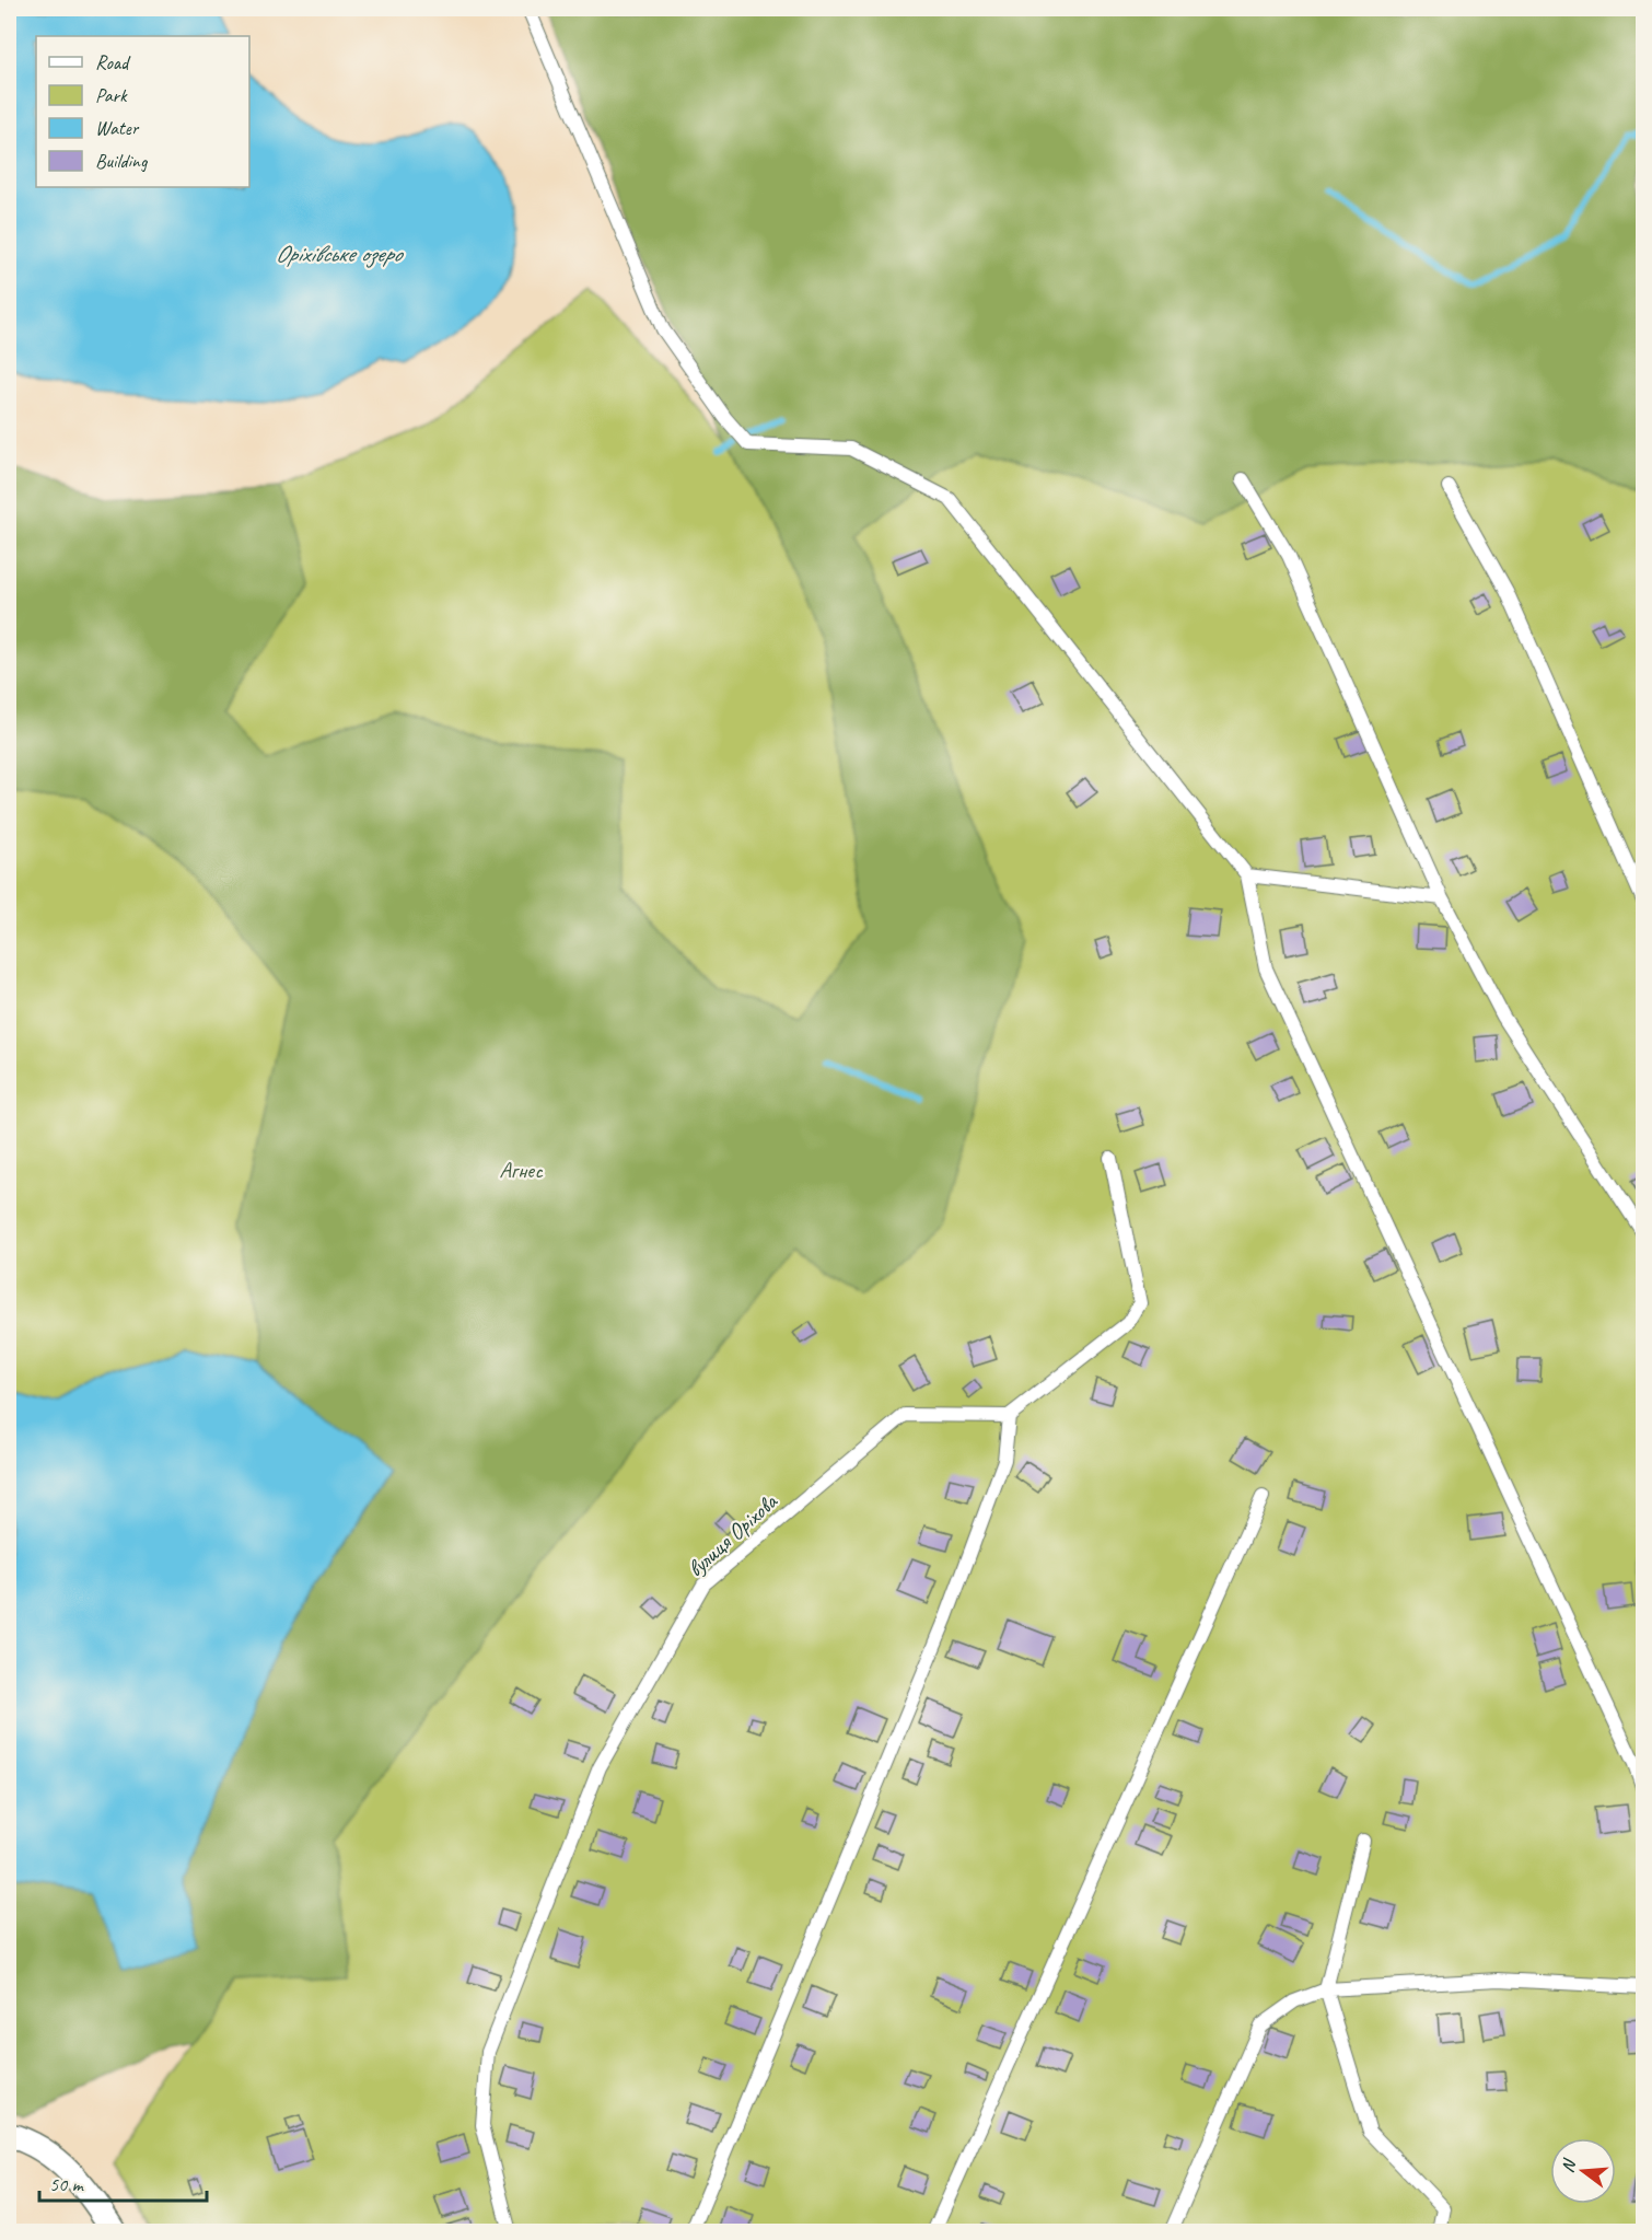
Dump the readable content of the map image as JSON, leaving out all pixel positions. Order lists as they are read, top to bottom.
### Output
{
  "streets": {
    "lane": ["вулиця Оріхова"]
  },
  "water": ["Оріхівське озеро"],
  "parks": ["Агнес"],
  "legend": [
    "Road",
    "Park",
    "Water",
    "Building"
  ],
  "scale_bar": "50 m",
  "north": "left"
}
